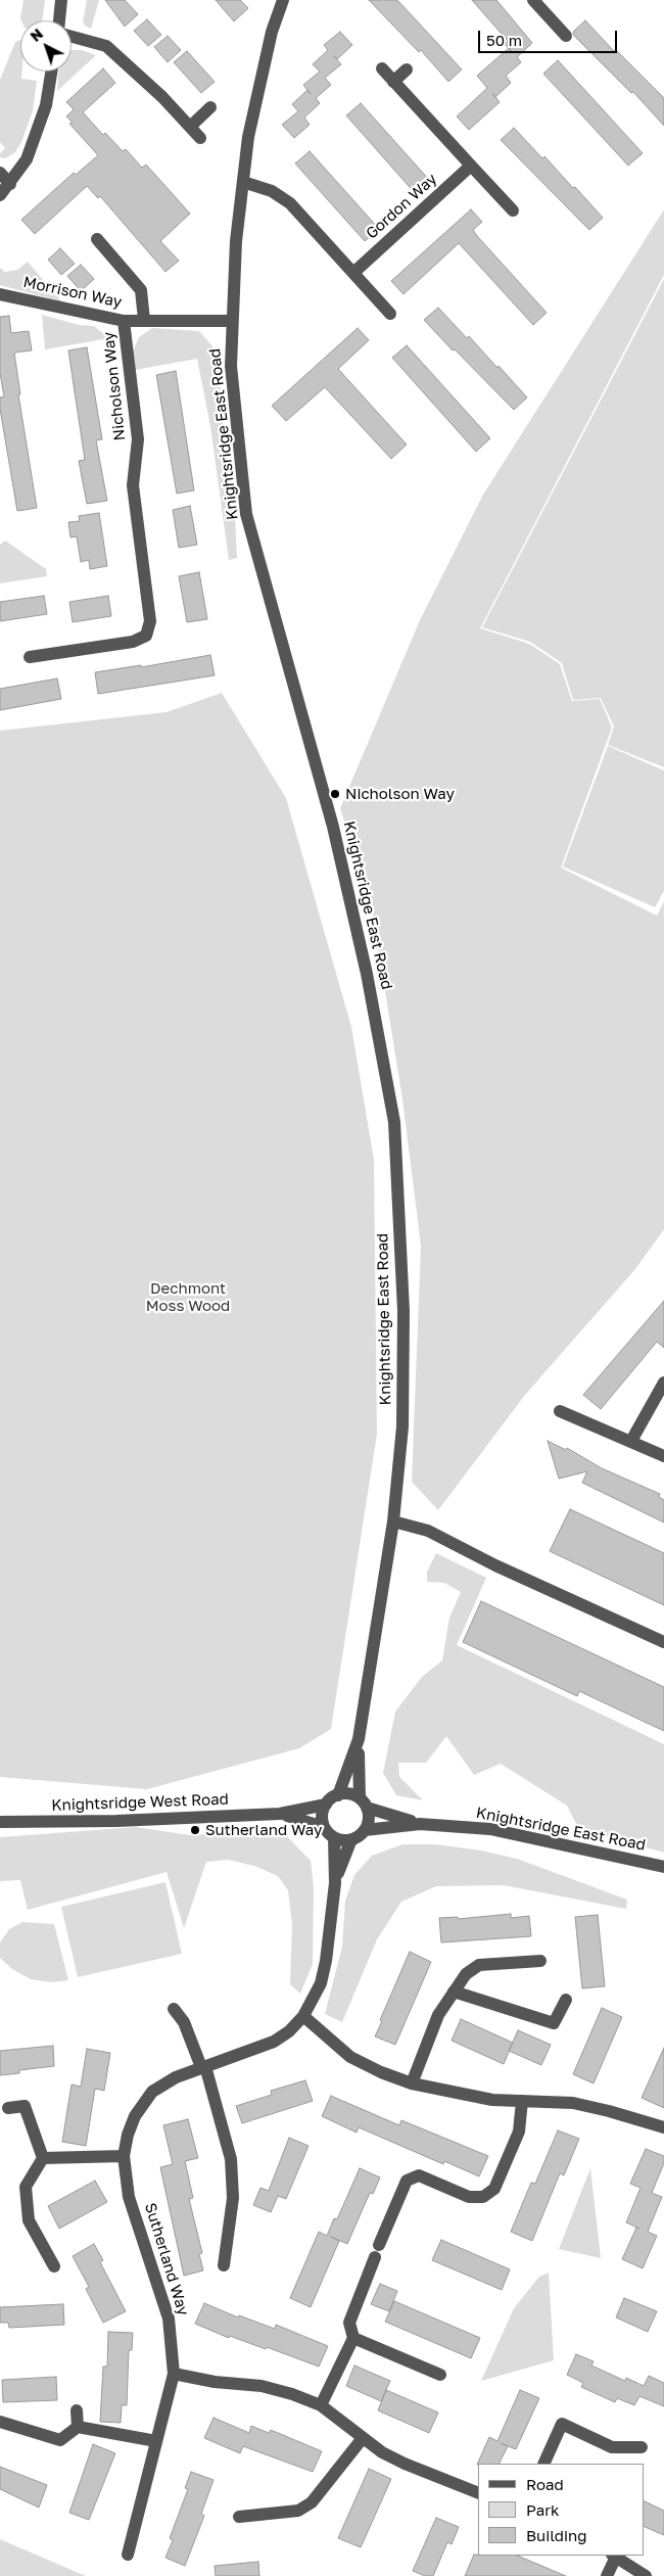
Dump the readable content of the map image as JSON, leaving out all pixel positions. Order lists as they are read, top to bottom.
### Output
{
  "streets": {
    "street": [
      "Gordon Way",
      "Morrison Way",
      "Nicholson Way",
      "Knightsridge East Road",
      "Knightsridge West Road",
      "Sutherland Way"
    ]
  },
  "crossings": [
    ["Morrison Way", "Nicholson Way"],
    ["Morrison Way", "Knightsridge East Road"],
    ["Knightsridge East Road", "Knightsridge West Road"],
    ["Knightsridge East Road", "Sutherland Way"],
    ["Knightsridge West Road", "Sutherland Way"]
  ],
  "parks": ["Dechmont Moss Wood"],
  "places": ["Nicholson Way", "Sutherland Way"],
  "legend": ["Road", "Park", "Building"],
  "scale_bar": "50 m",
  "north": "top left"
}
